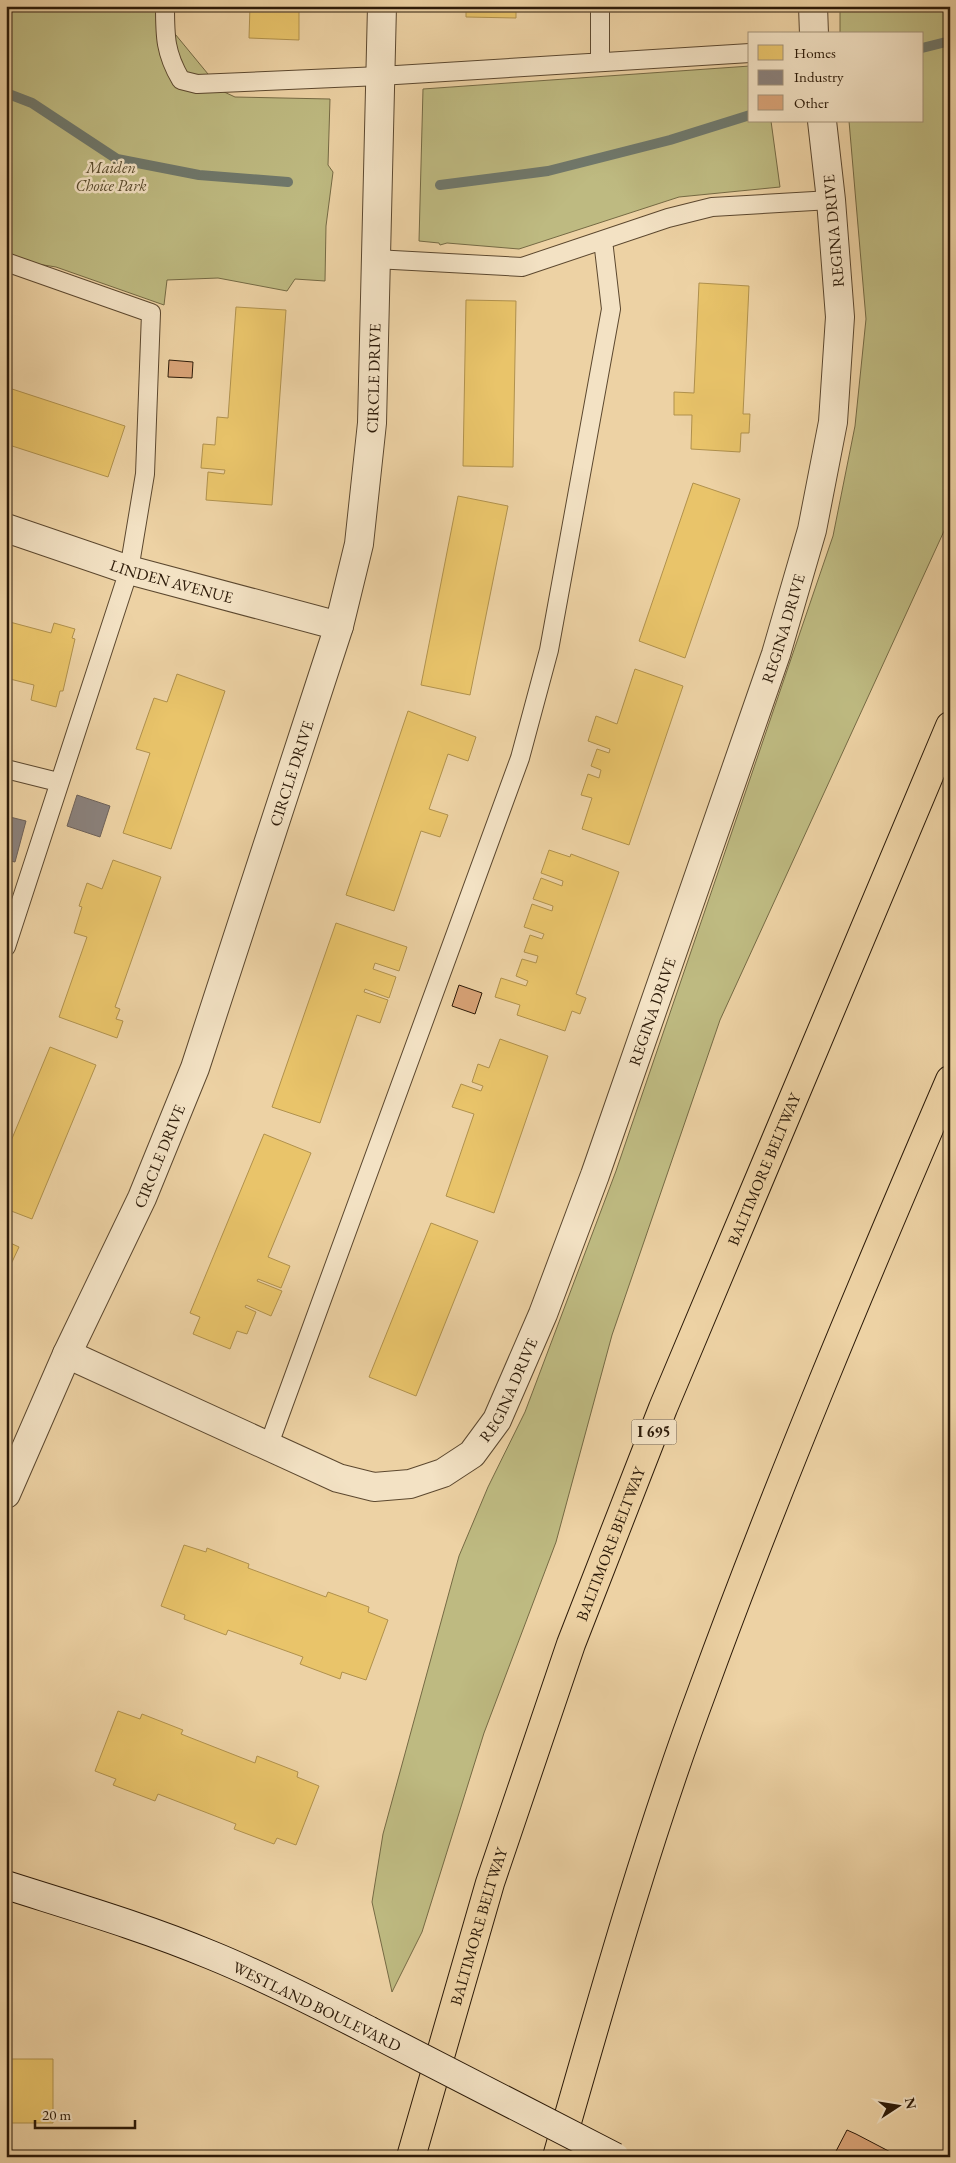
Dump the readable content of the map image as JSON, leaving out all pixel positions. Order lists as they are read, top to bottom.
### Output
{
  "streets": {
    "highway": ["BALTIMORE BELTWAY", "I 695"],
    "street": [
      "REGINA DRIVE",
      "CIRCLE DRIVE",
      "LINDEN AVENUE",
      "WESTLAND BOULEVARD"
    ]
  },
  "crossings": [
    ["REGINA DRIVE", "CIRCLE DRIVE"],
    ["CIRCLE DRIVE", "LINDEN AVENUE"]
  ],
  "parks": ["Maiden Choice Park"],
  "legend": ["Homes", "Industry", "Other"],
  "scale_bar": "20 m",
  "north": "right"
}
